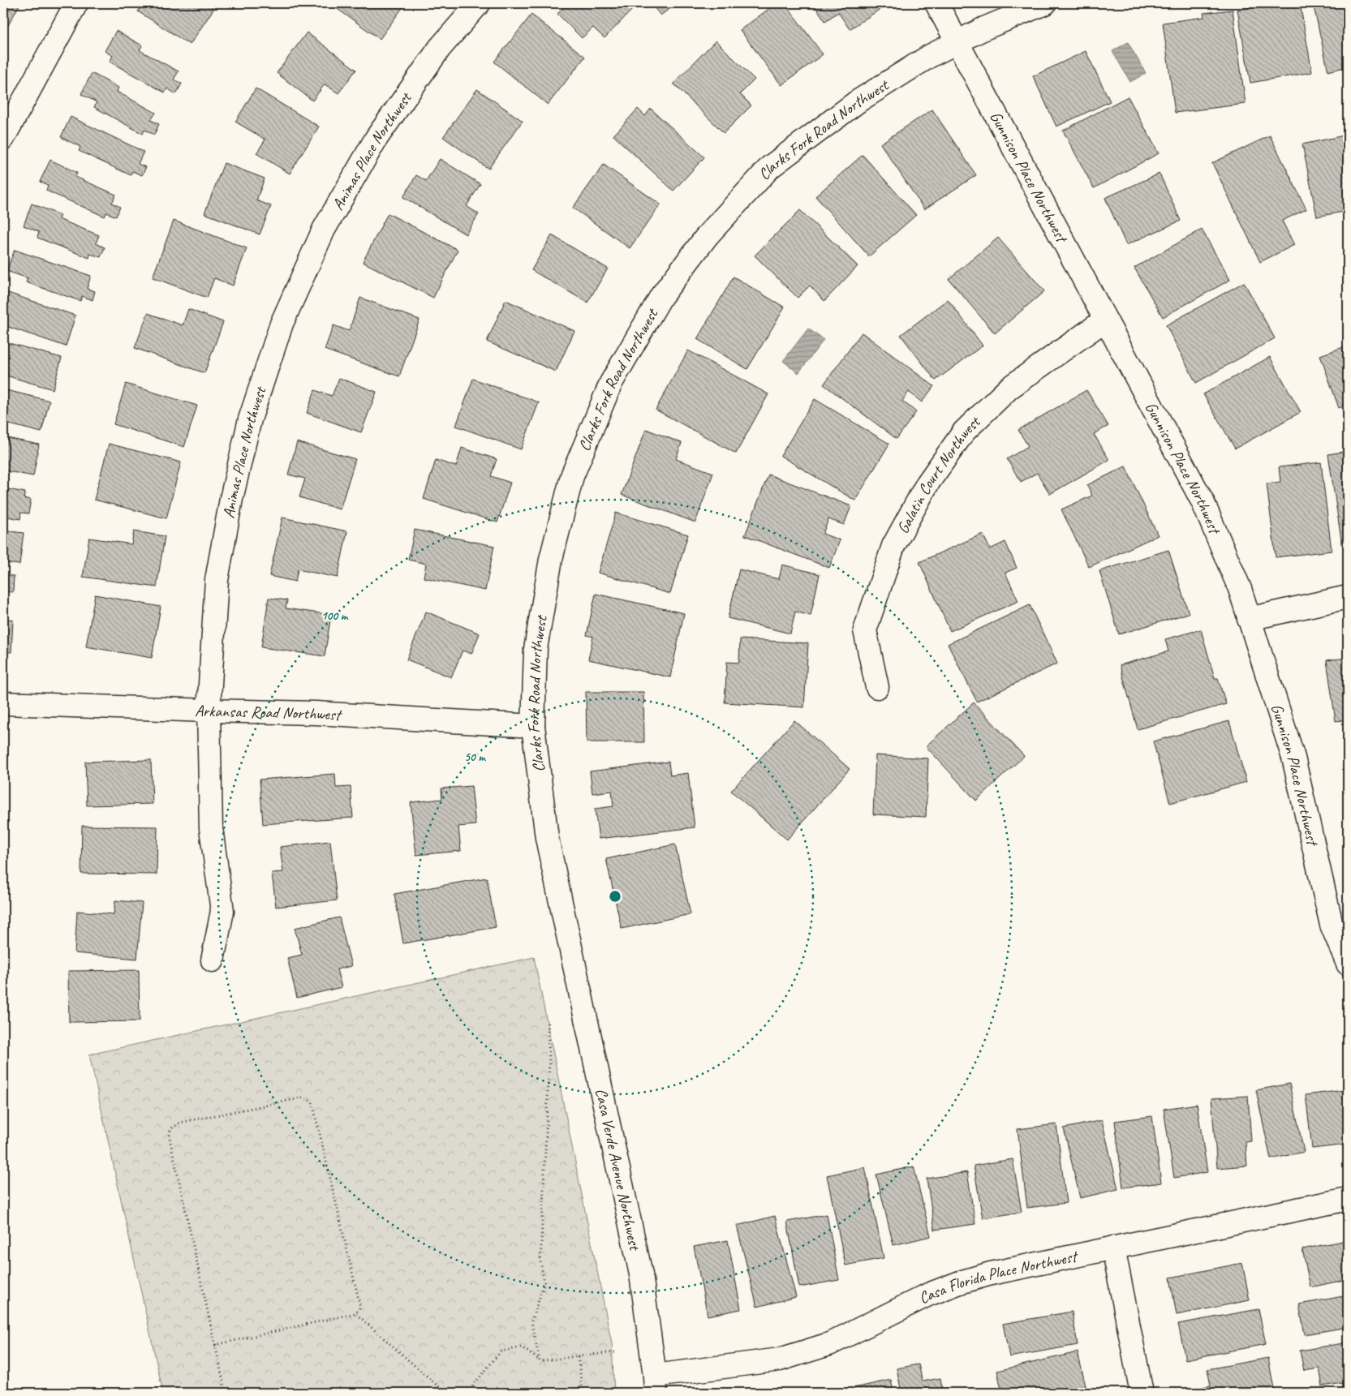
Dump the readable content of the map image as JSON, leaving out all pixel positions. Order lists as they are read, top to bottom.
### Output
{
  "streets": {
    "street": [
      "Clarks Fork Road Northwest",
      "Animas Place Northwest",
      "Gunnison Place Northwest",
      "Galatin Court Northwest",
      "Arkansas Road Northwest",
      "Casa Verde Avenue Northwest",
      "Casa Florida Place Northwest"
    ]
  },
  "crossings": [
    ["Clarks Fork Road Northwest", "Gunnison Place Northwest"],
    ["Clarks Fork Road Northwest", "Arkansas Road Northwest"],
    ["Clarks Fork Road Northwest", "Casa Verde Avenue Northwest"],
    ["Animas Place Northwest", "Arkansas Road Northwest"],
    ["Gunnison Place Northwest", "Galatin Court Northwest"],
    ["Casa Verde Avenue Northwest", "Casa Florida Place Northwest"]
  ],
  "rings": ["100 m", "50 m"]
}
